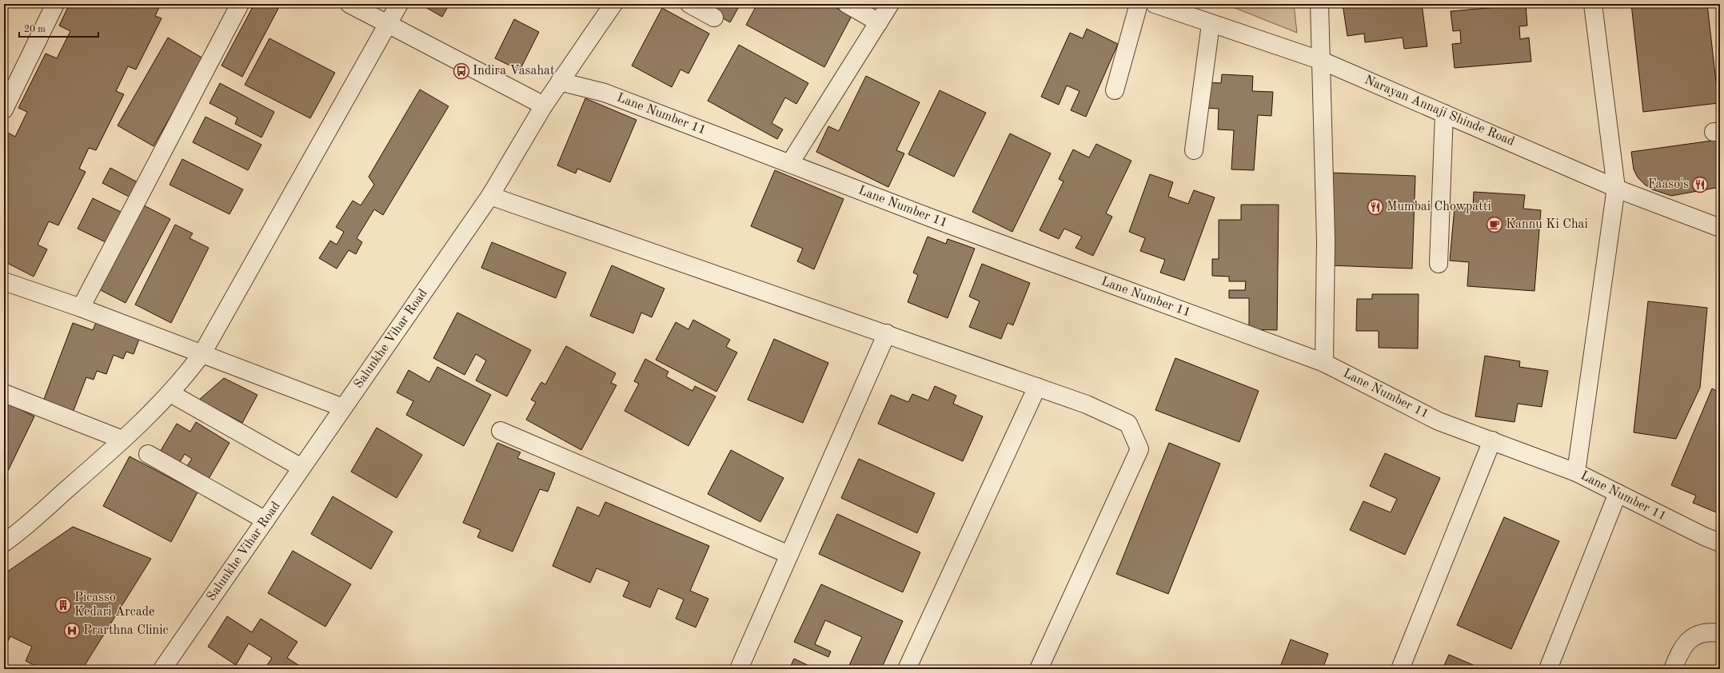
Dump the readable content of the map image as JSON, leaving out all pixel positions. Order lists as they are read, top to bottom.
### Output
{
  "streets": {
    "street": ["Narayan Annaji Shinde Road", "Lane Number 11", "Salunkhe Vihar Road"]
  },
  "crossings": [
    ["Lane Number 11", "Salunkhe Vihar Road"]
  ],
  "places": {
    "bus stop": ["Indira Vasahat"],
    "restaurant": ["Faaso's", "Mumbai Chowpatti"],
    "cafe": ["Kannu Ki Chai"],
    "building": ["Picasso Kedari Arcade"],
    "hospital": ["Prarthna Clinic"]
  },
  "scale_bar": "20 m"
}
